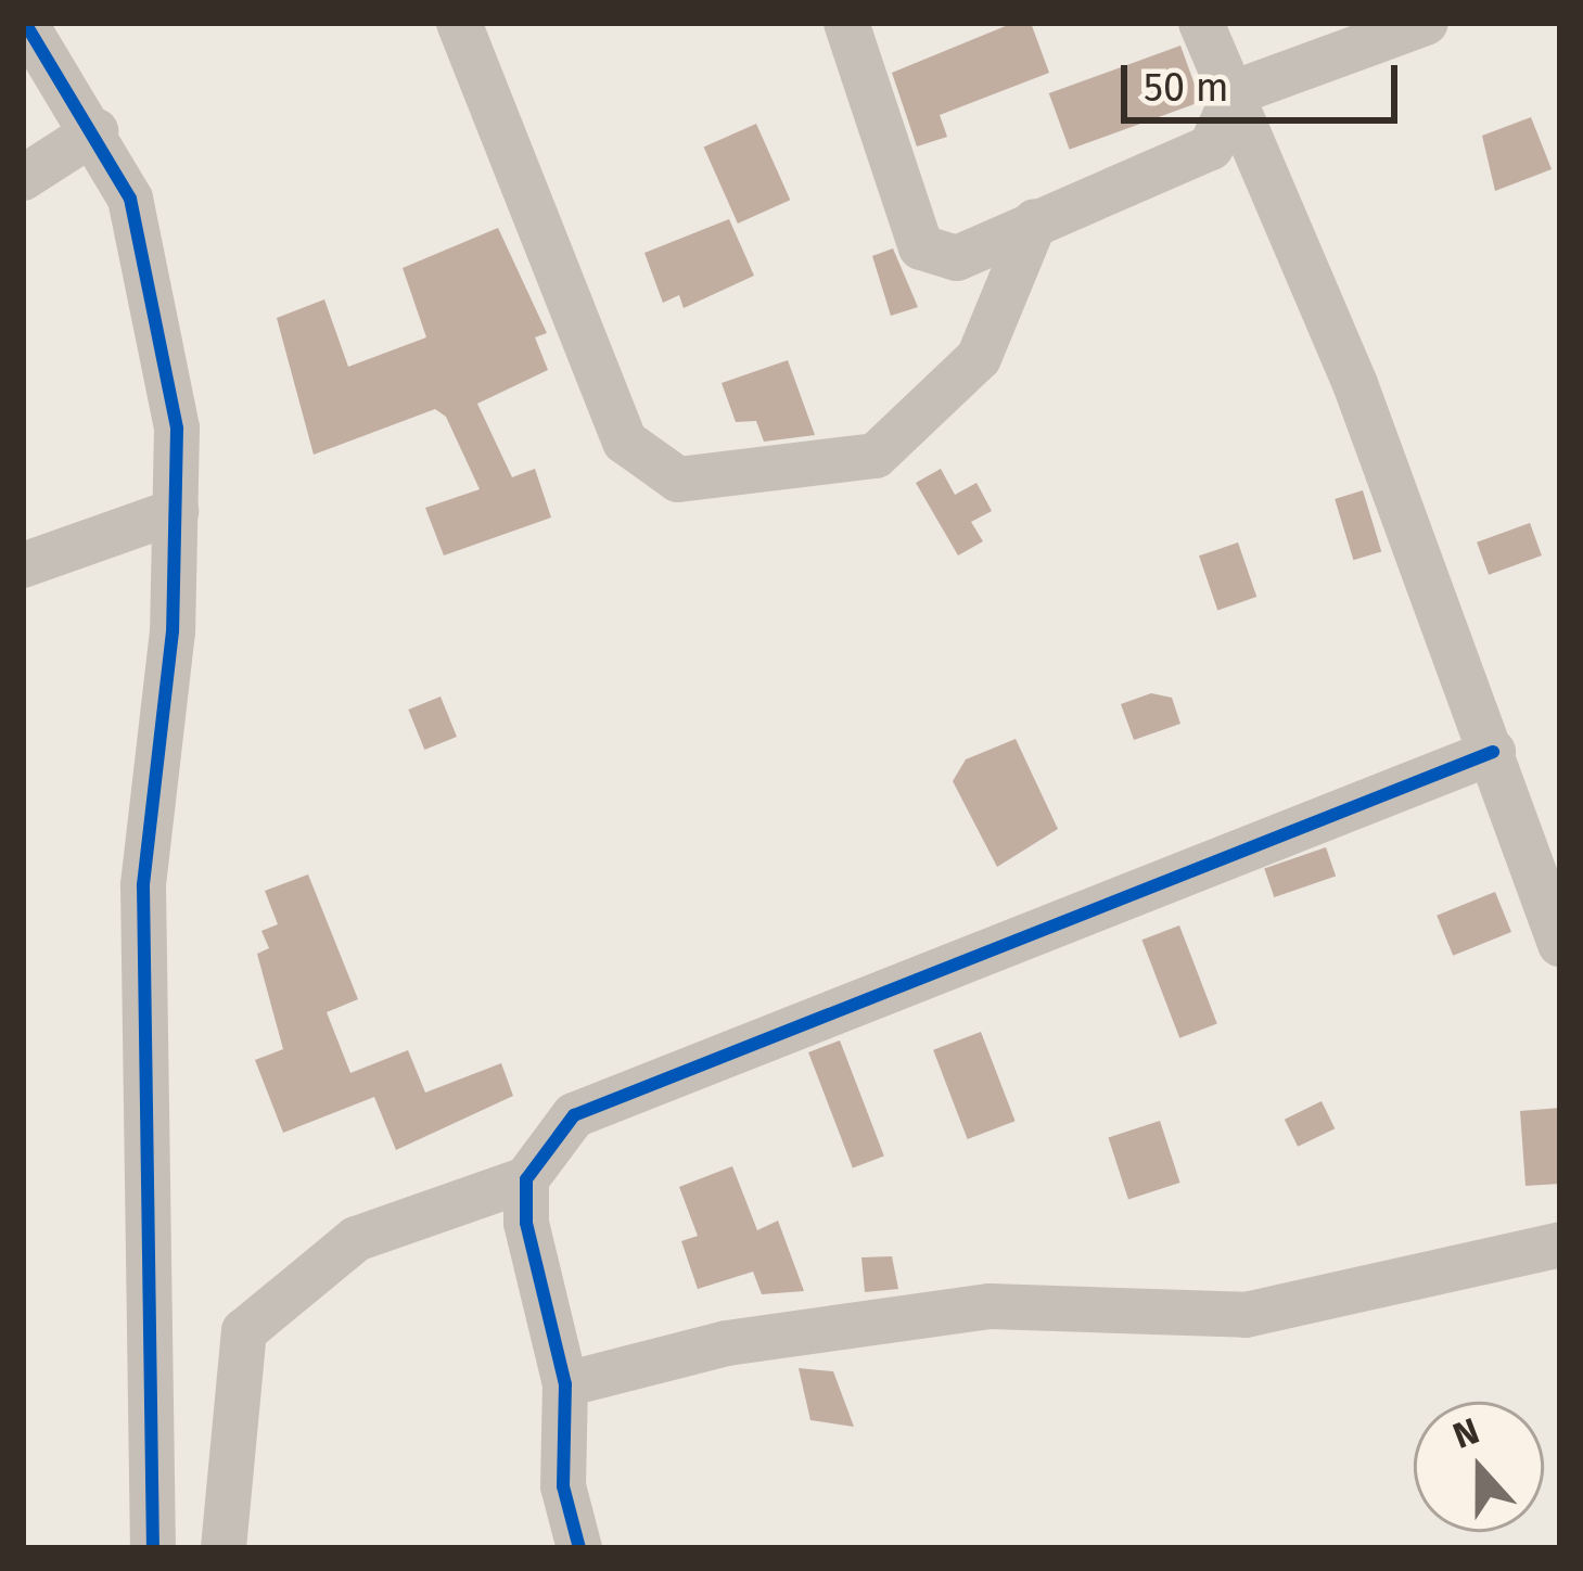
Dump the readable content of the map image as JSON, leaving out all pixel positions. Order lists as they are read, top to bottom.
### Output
{
  "scale_bar": "50 m",
  "north": "top"
}
